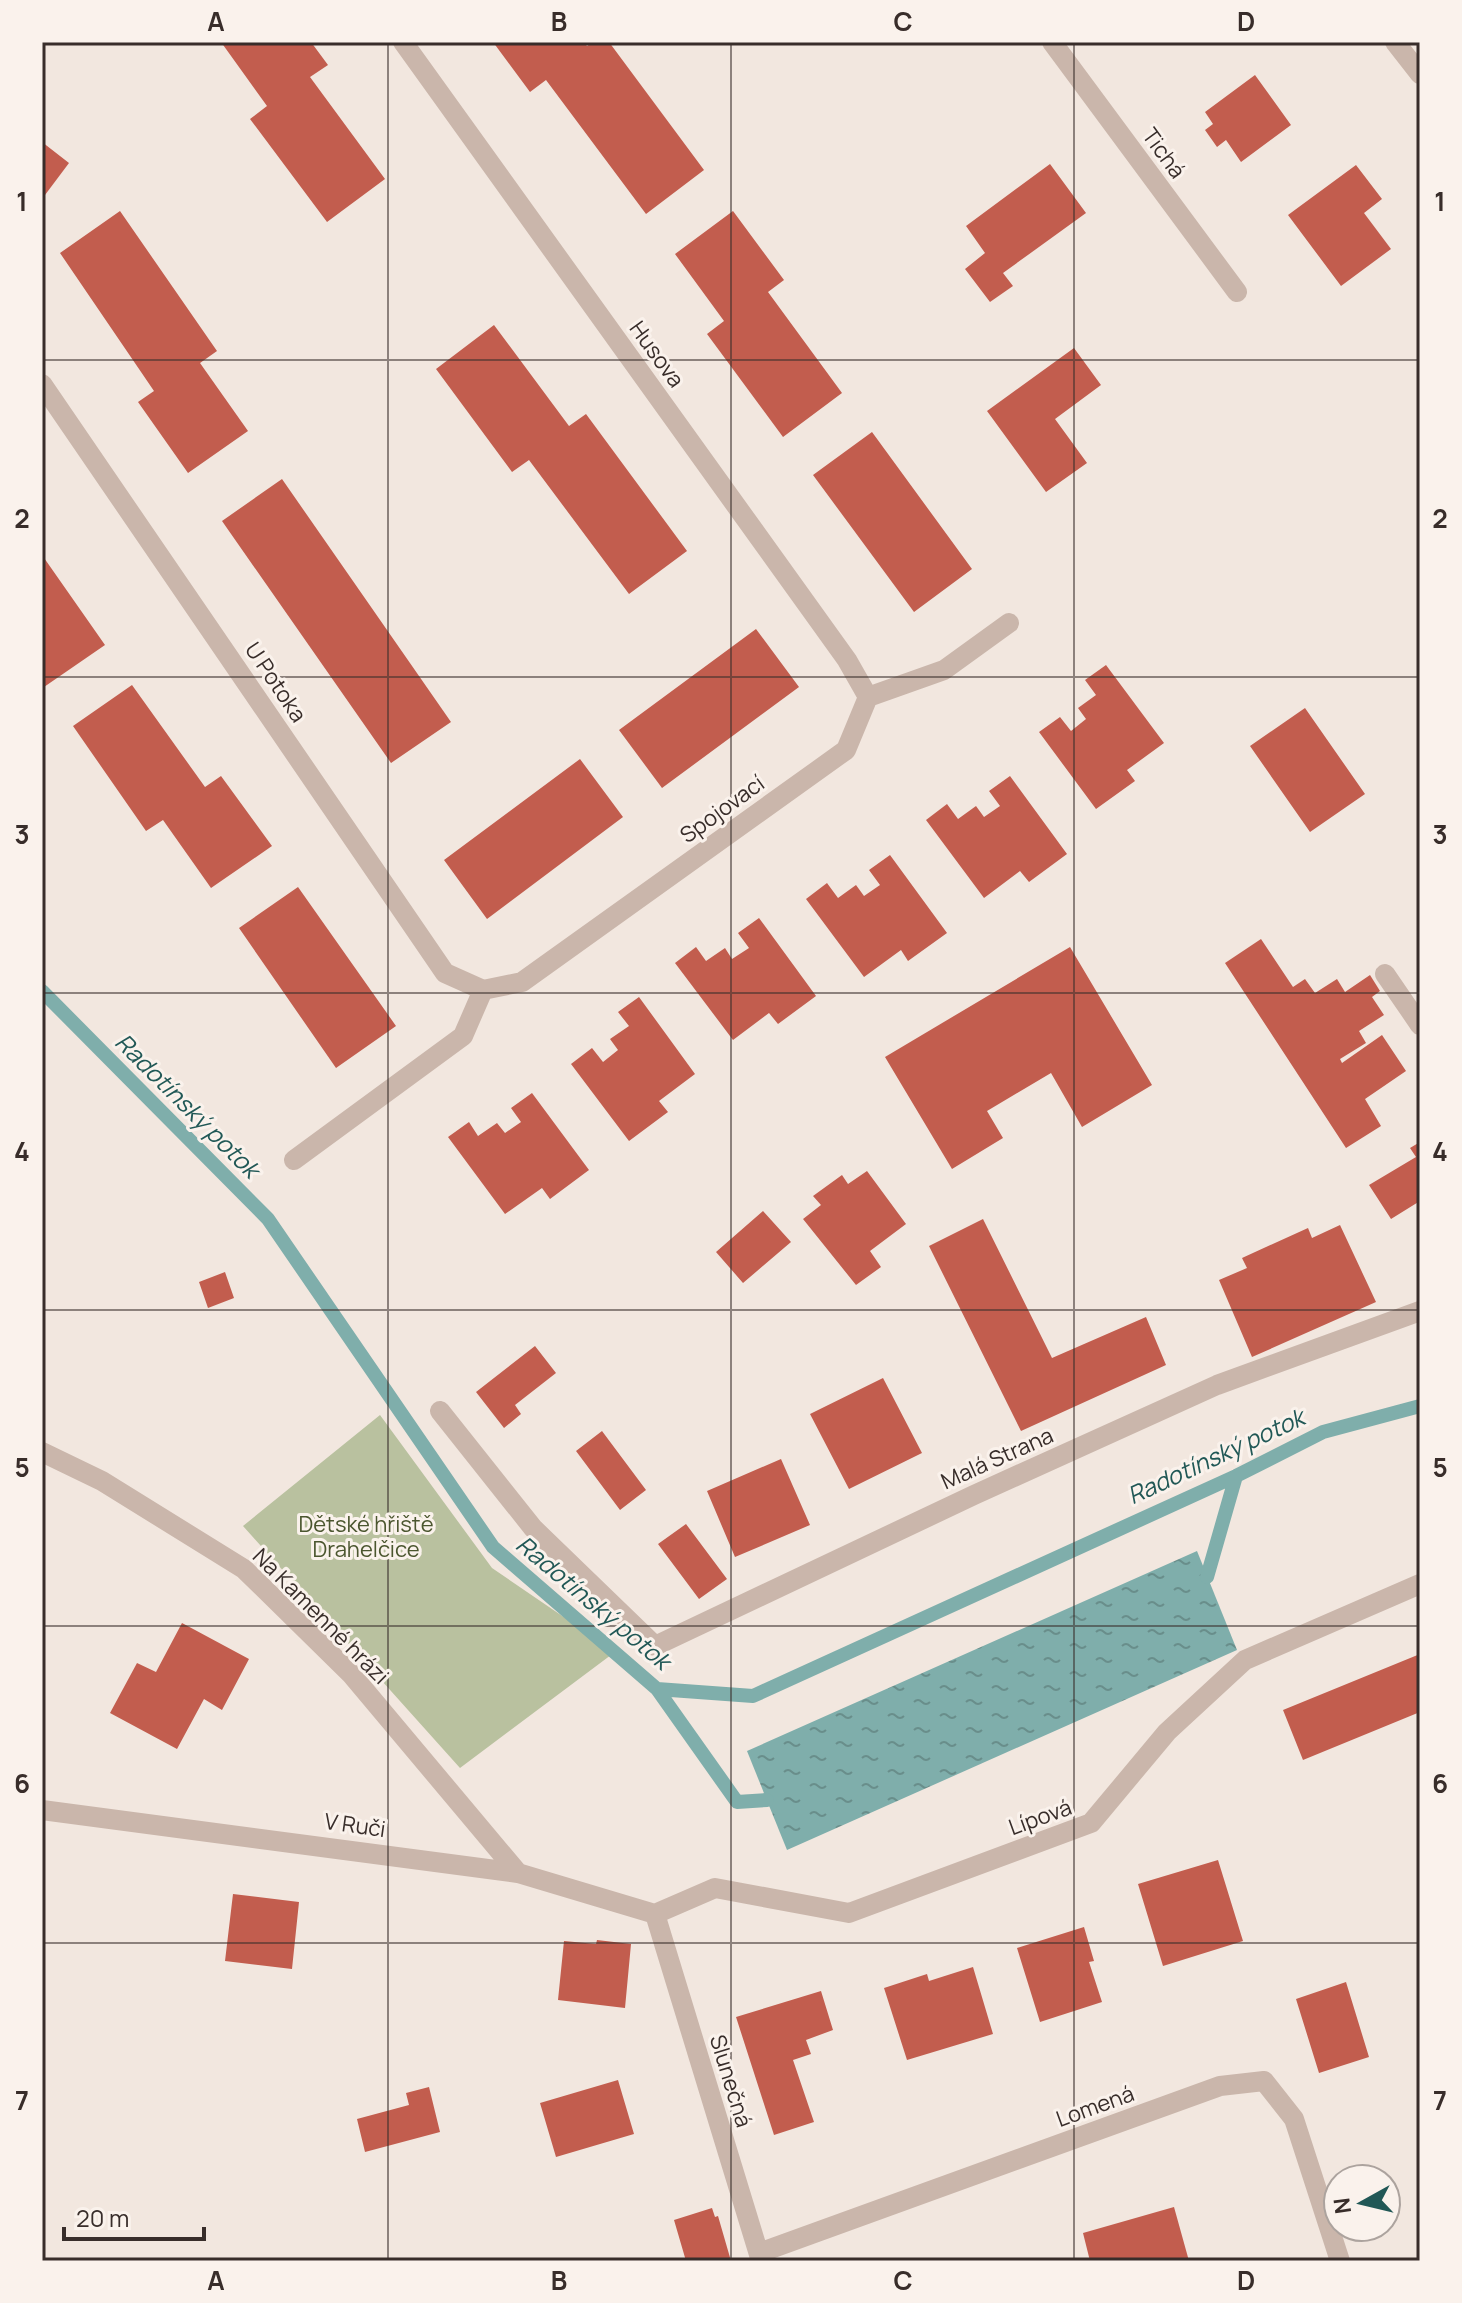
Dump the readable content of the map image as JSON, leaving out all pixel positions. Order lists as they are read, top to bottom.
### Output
{
  "streets": {
    "street": [
      "Tichá",
      "Husova",
      "U Potoka",
      "Spojovací",
      "Malá Strana",
      "Na Kamenné hrázi",
      "Lípová",
      "V Ruči",
      "Slunečná",
      "Lomená"
    ]
  },
  "crossings": [
    ["Husova", "Spojovací"],
    ["U Potoka", "Spojovací"],
    ["Na Kamenné hrázi", "V Ruči"],
    ["Lípová", "V Ruči"],
    ["Lípová", "Slunečná"],
    ["V Ruči", "Slunečná"],
    ["Slunečná", "Lomená"]
  ],
  "water": ["Radotínský potok"],
  "parks": ["Dětské hřiště Drahelčice"],
  "scale_bar": "20 m",
  "north": "left",
  "grid": {
    "columns": [
      "A",
      "B",
      "C",
      "D"
    ],
    "rows": [
      "1",
      "2",
      "3",
      "4",
      "5",
      "6",
      "7"
    ]
  }
}
